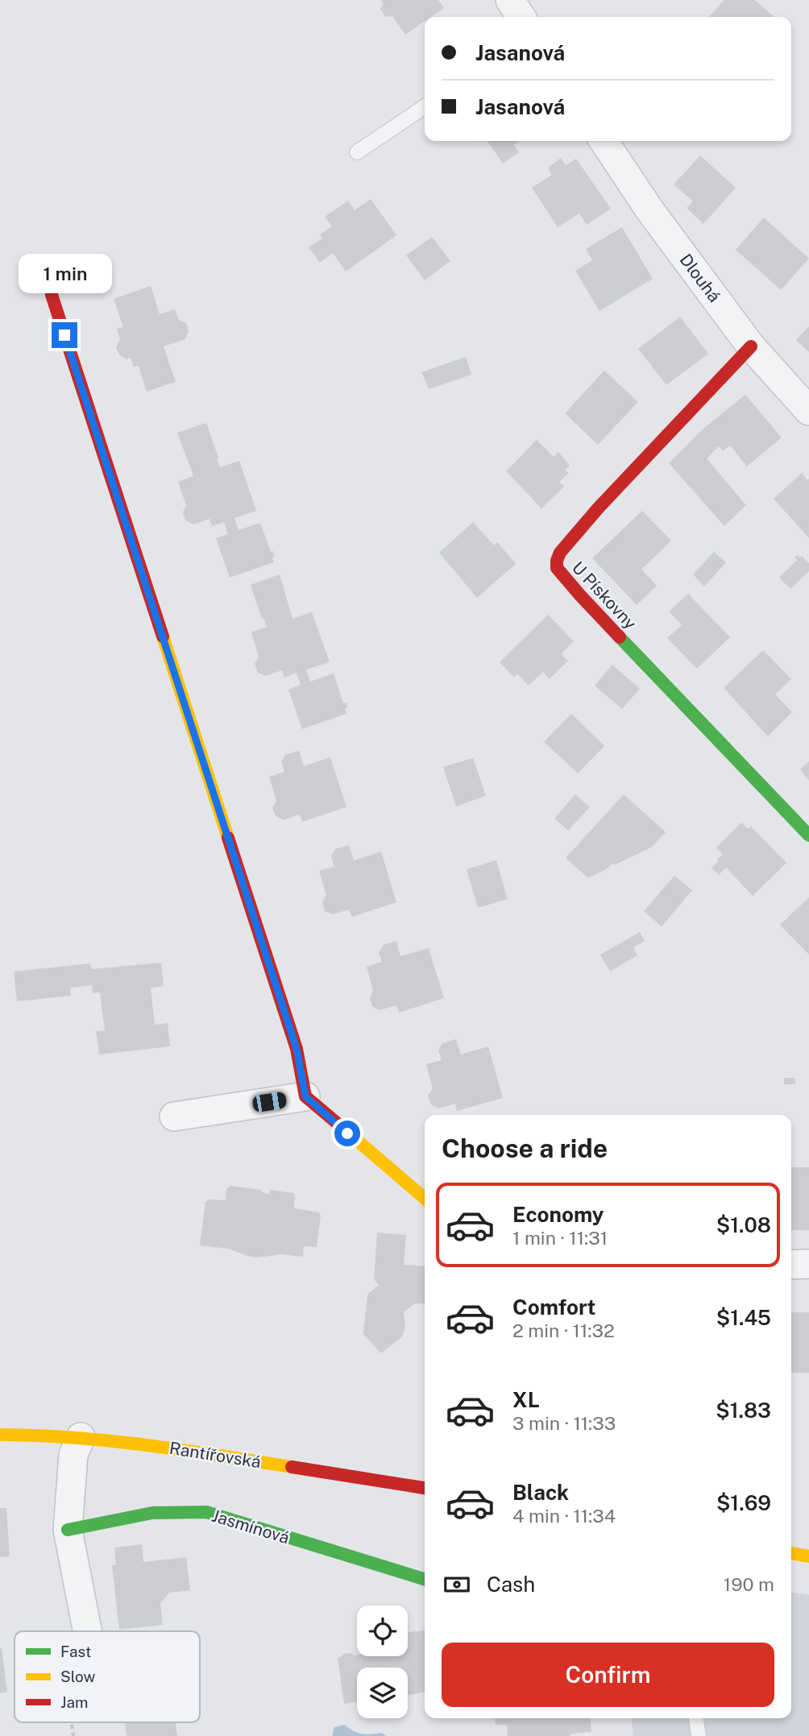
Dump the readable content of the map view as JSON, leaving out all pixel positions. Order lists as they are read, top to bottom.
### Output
{
  "streets": {
    "street": [
      "Dlouhá",
      "U Pískovny",
      "Rantířovská",
      "Jasmínová"
    ]
  },
  "crossings": [
    ["Dlouhá", "U Pískovny"]
  ],
  "legend": ["Fast", "Slow", "Jam"],
  "page": {
    "banner": ["Jasanová", "Jasanová"],
    "bubble": "1 min",
    "heading": "Choose a ride",
    "list": [
      {
        "name": "Economy",
        "note": "1 min · 11:31",
        "value": "$1.08"
      },
      {
        "name": "Comfort",
        "note": "2 min · 11:32",
        "value": "$1.45"
      },
      {
        "name": "XL",
        "note": "3 min · 11:33",
        "value": "$1.83"
      },
      {
        "name": "Black",
        "note": "4 min · 11:34",
        "value": "$1.69"
      }
    ],
    "pay": ["Cash", "190 m"],
    "buttons": "Confirm"
  }
}
